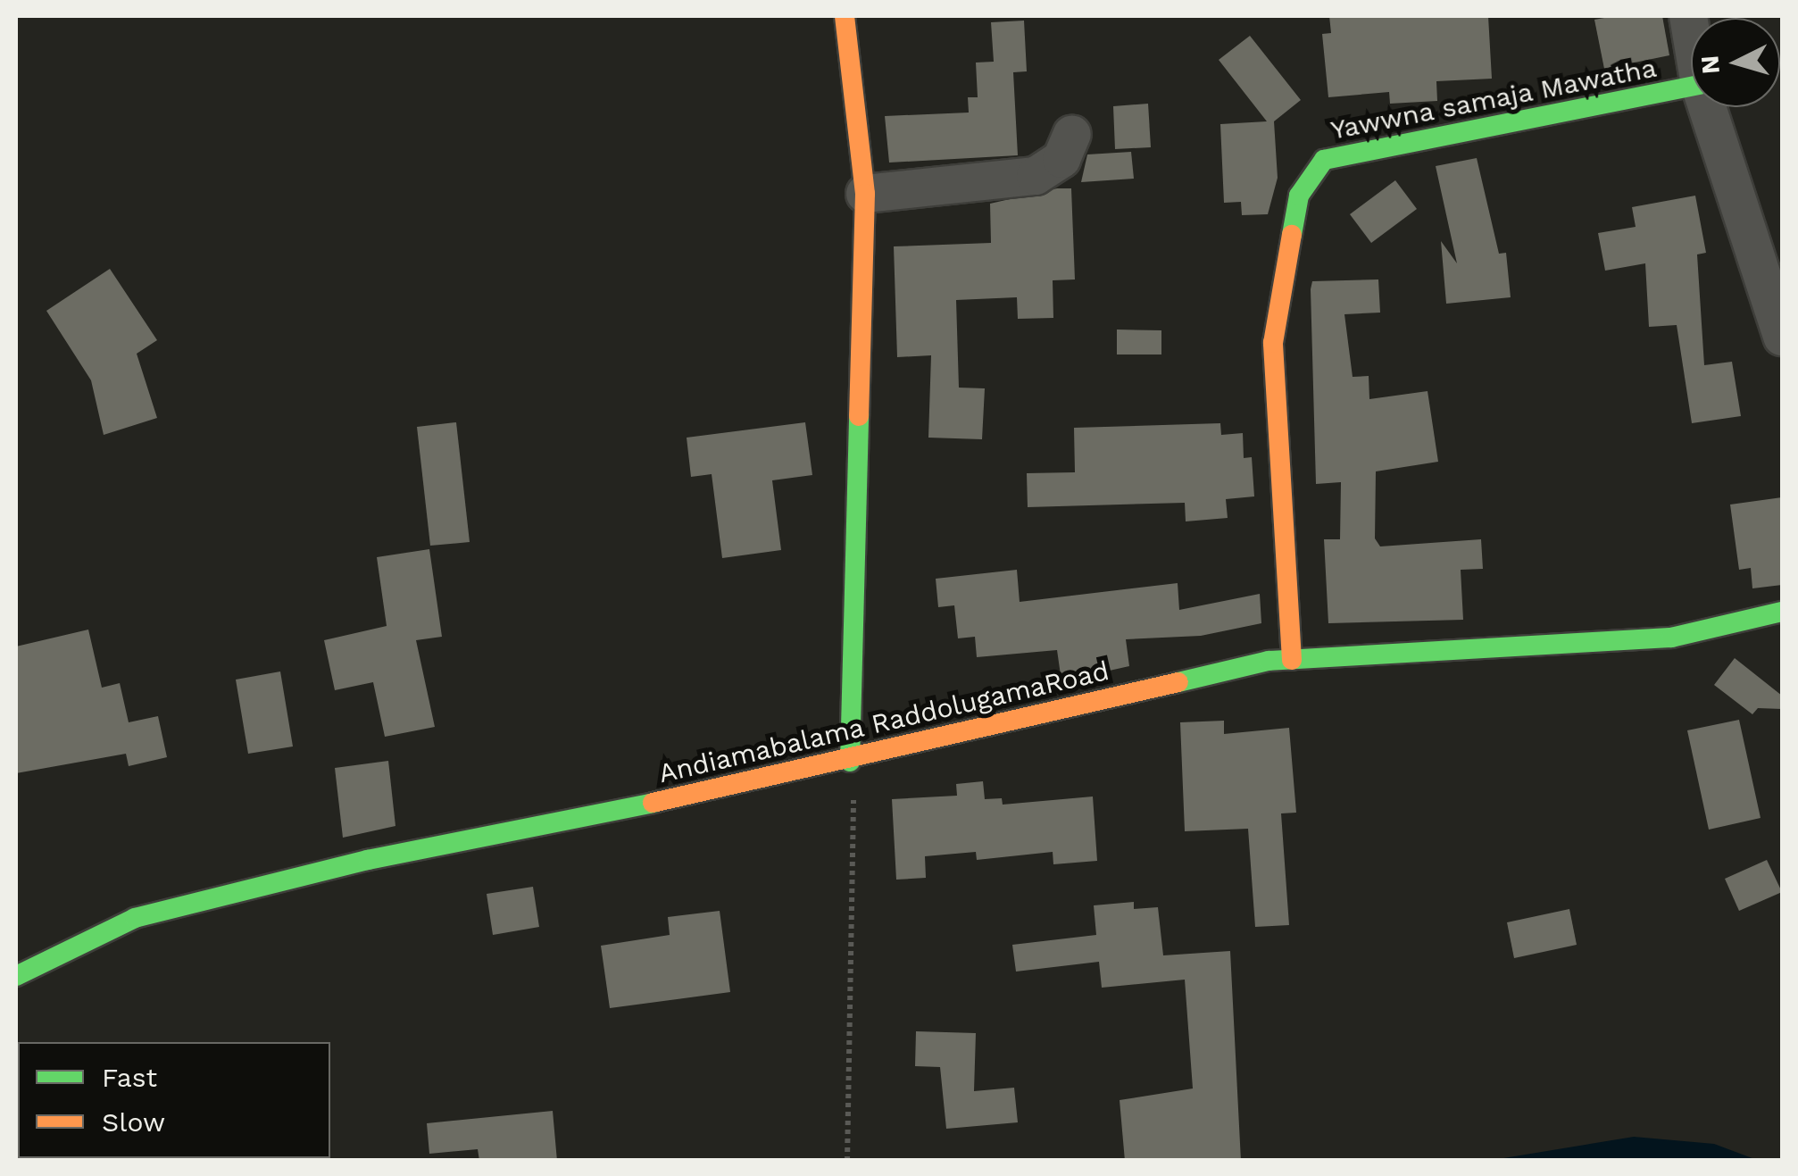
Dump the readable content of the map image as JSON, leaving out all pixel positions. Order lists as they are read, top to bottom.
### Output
{
  "streets": {
    "street": ["Yawwna samaja Mawatha", "Andiamabalama RaddolugamaRoad"]
  },
  "crossings": [
    ["Yawwna samaja Mawatha", "Andiamabalama RaddolugamaRoad"]
  ],
  "legend": ["Fast", "Slow"],
  "north": "left"
}
